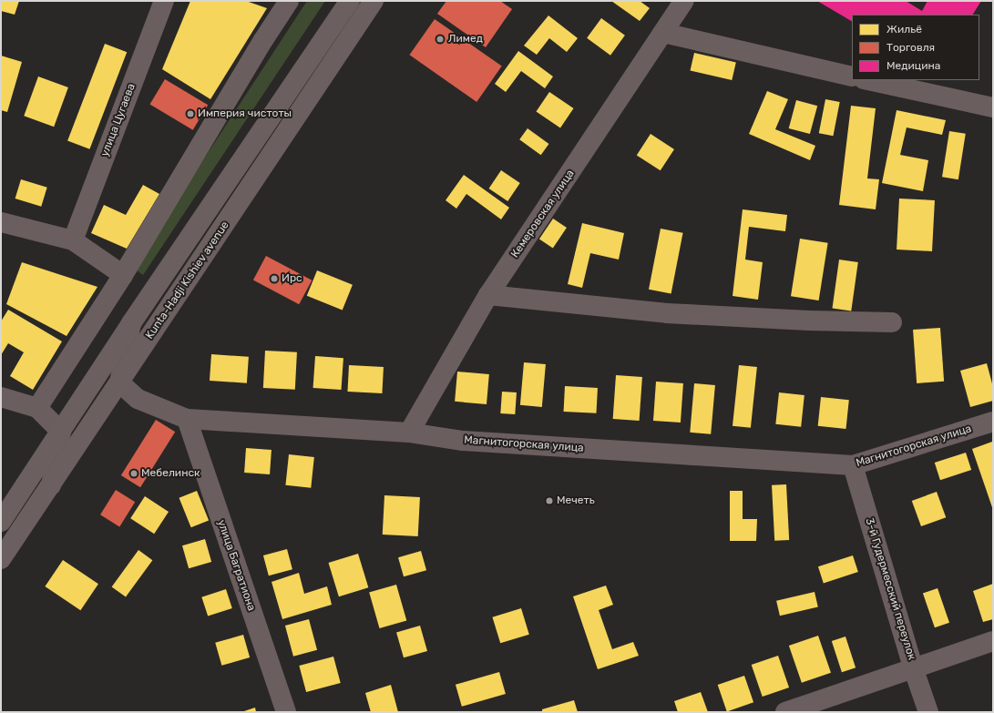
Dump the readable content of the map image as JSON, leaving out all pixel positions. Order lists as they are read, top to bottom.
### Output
{
  "streets": {
    "main road": ["Kunta-Hadji Kishiev avenue"],
    "street": [
      "улица Цугаева",
      "Кемеровская улица",
      "Магнитогорская улица",
      "улица Багратиона",
      "3-й Гудермесский переулок"
    ]
  },
  "crossings": [
    ["Кемеровская улица", "Магнитогорская улица"],
    ["Kunta-Hadji Kishiev avenue", "Магнитогорская улица"],
    ["Магнитогорская улица", "улица Багратиона"],
    ["Магнитогорская улица", "3-й Гудермесский переулок"]
  ],
  "places": [
    "Лимед",
    "Империя чистоты",
    "Ирс",
    "Мебелинск",
    "Мечеть"
  ],
  "legend": ["Жильё", "Торговля", "Медицина"]
}
